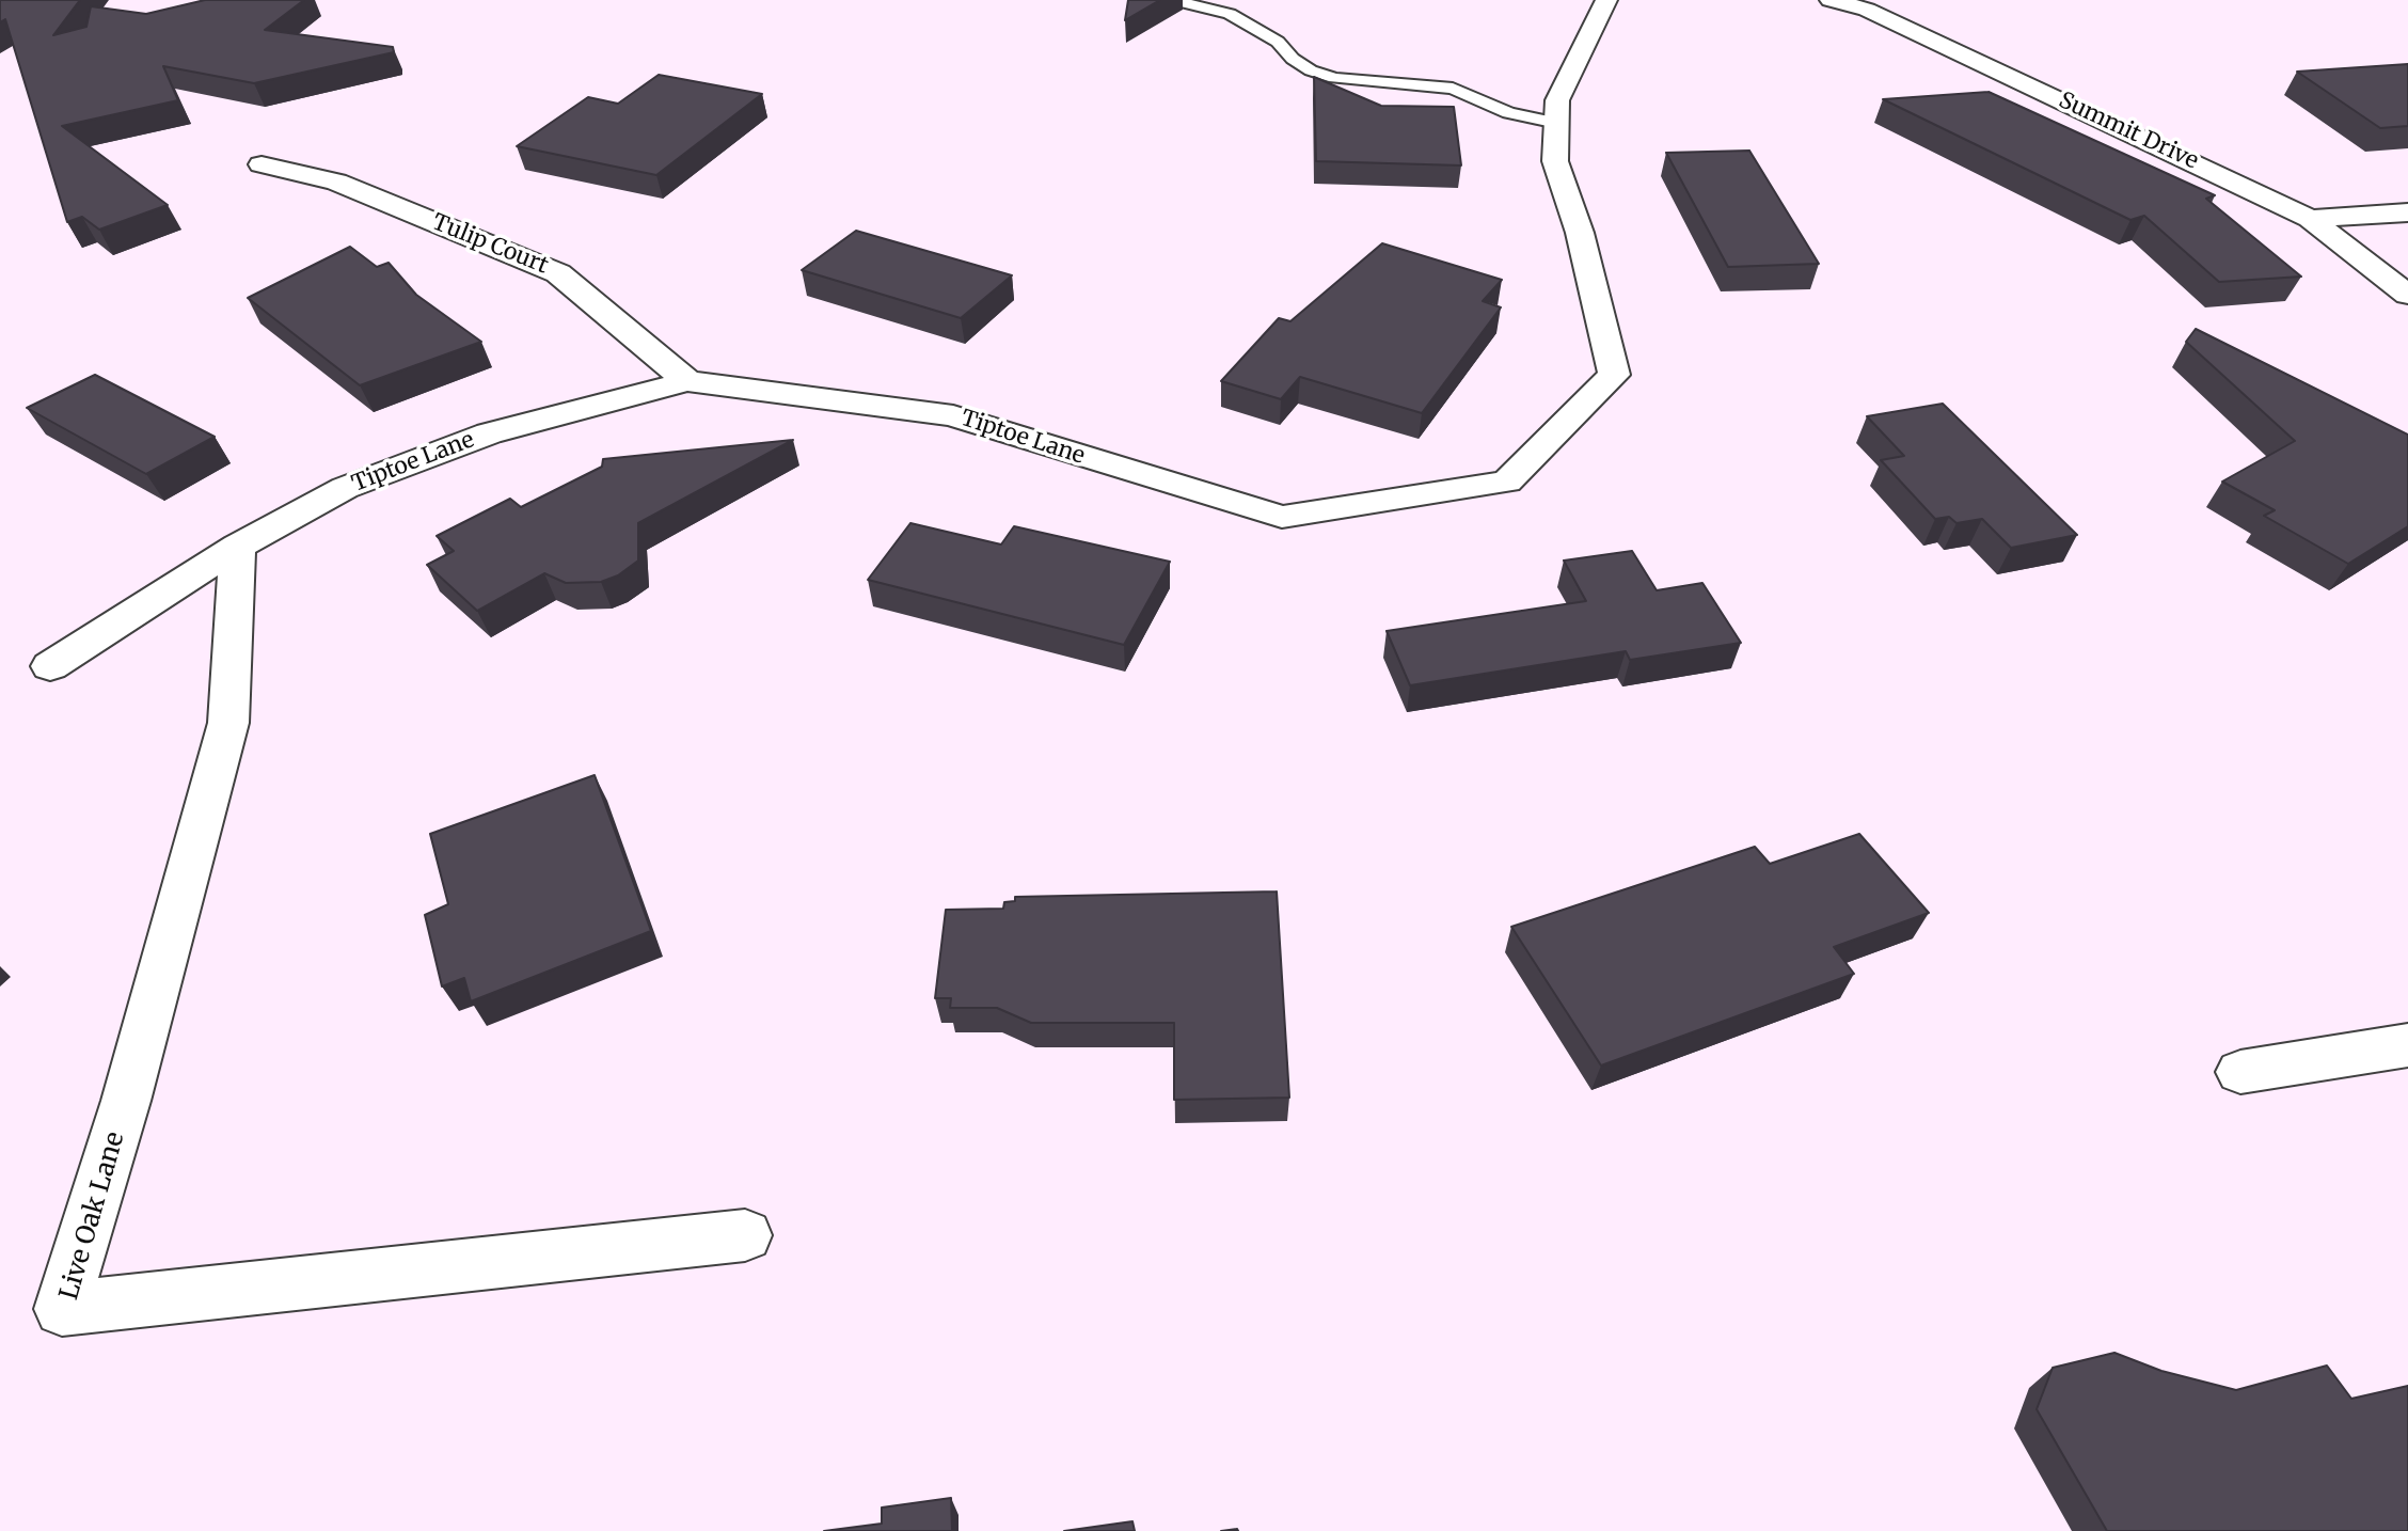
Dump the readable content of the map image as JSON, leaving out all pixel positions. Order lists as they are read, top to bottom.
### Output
{
  "streets": {
    "street": [
      "Summit Drive",
      "Tulip Court",
      "Tiptoe Lane",
      "Live Oak Lane"
    ]
  },
  "crossings": [
    ["Tulip Court", "Tiptoe Lane"],
    ["Tiptoe Lane", "Live Oak Lane"]
  ]
}
